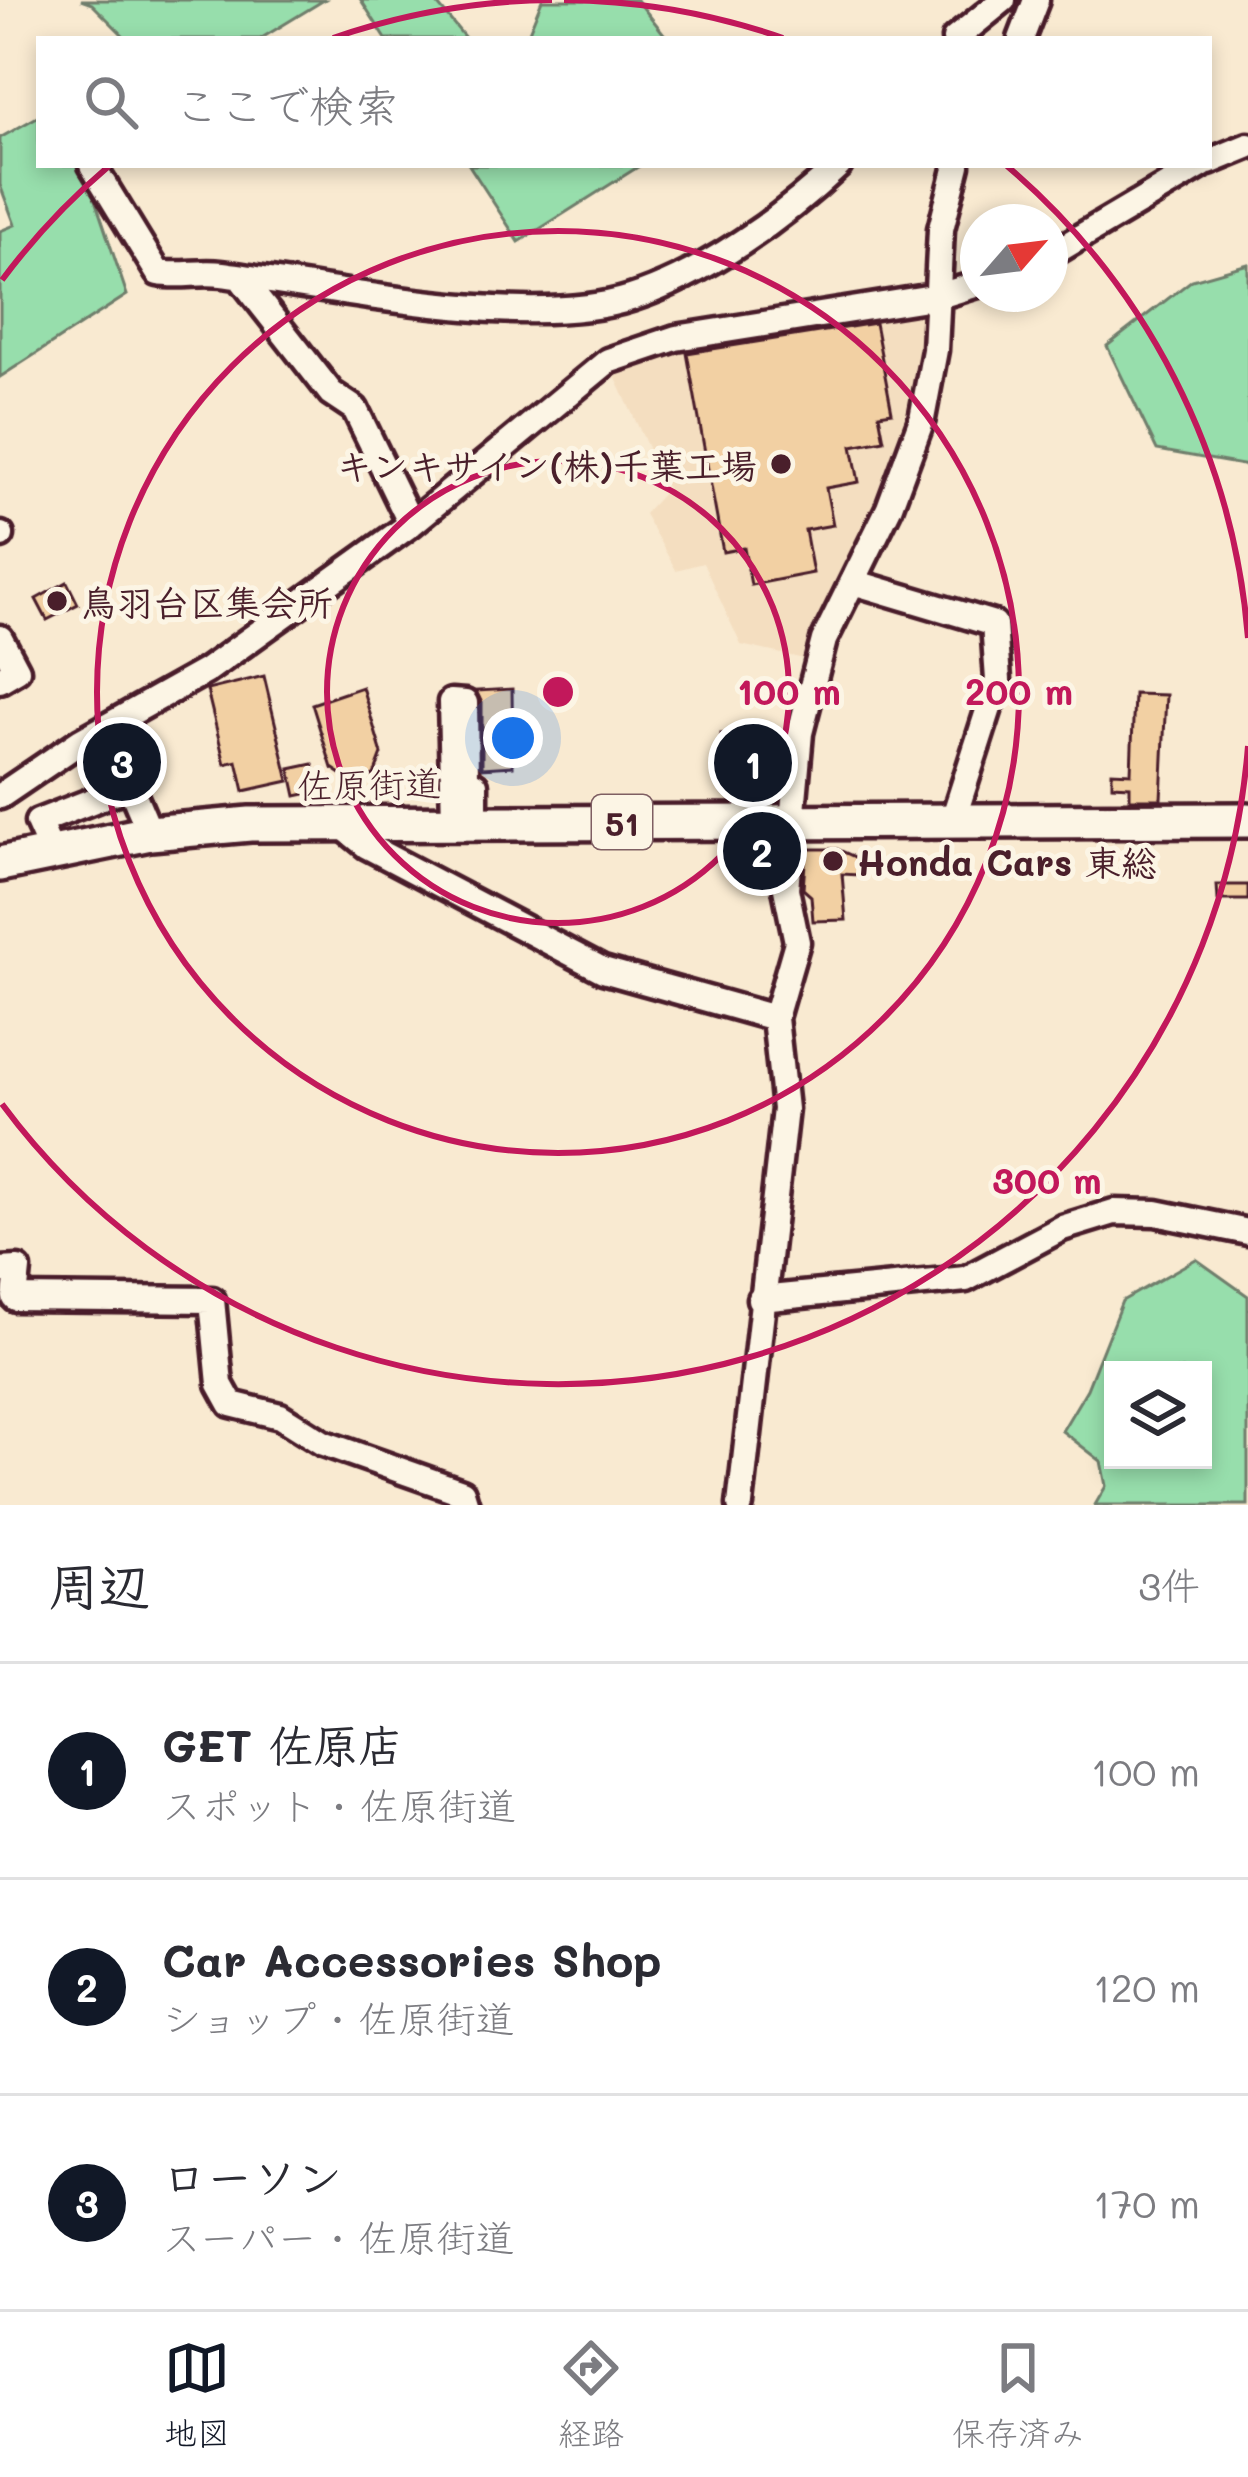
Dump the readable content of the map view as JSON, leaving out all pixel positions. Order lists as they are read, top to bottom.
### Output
{
  "streets": {
    "highway": ["佐原街道", "51"]
  },
  "places": ["キンキサイン(株)千葉工場", "鳥羽台区集会所", "Honda Cars 東総"],
  "north": "top right",
  "page": {
    "search": "ここで検索",
    "pins": ["3", "1", "2"],
    "heading": ["周辺", "3件"],
    "list": [
      {
        "mark": "1",
        "name": "GET 佐原店",
        "note": "スポット · 佐原街道",
        "value": "100 m"
      },
      {
        "mark": "2",
        "name": "Car Accessories Shop",
        "note": "ショップ · 佐原街道",
        "value": "120 m"
      },
      {
        "mark": "3",
        "name": "ローソン",
        "note": "スーパー · 佐原街道",
        "value": "170 m"
      }
    ],
    "nav": ["地図", "経路", "保存済み"]
  },
  "rings": ["100 m", "200 m", "300 m"]
}
